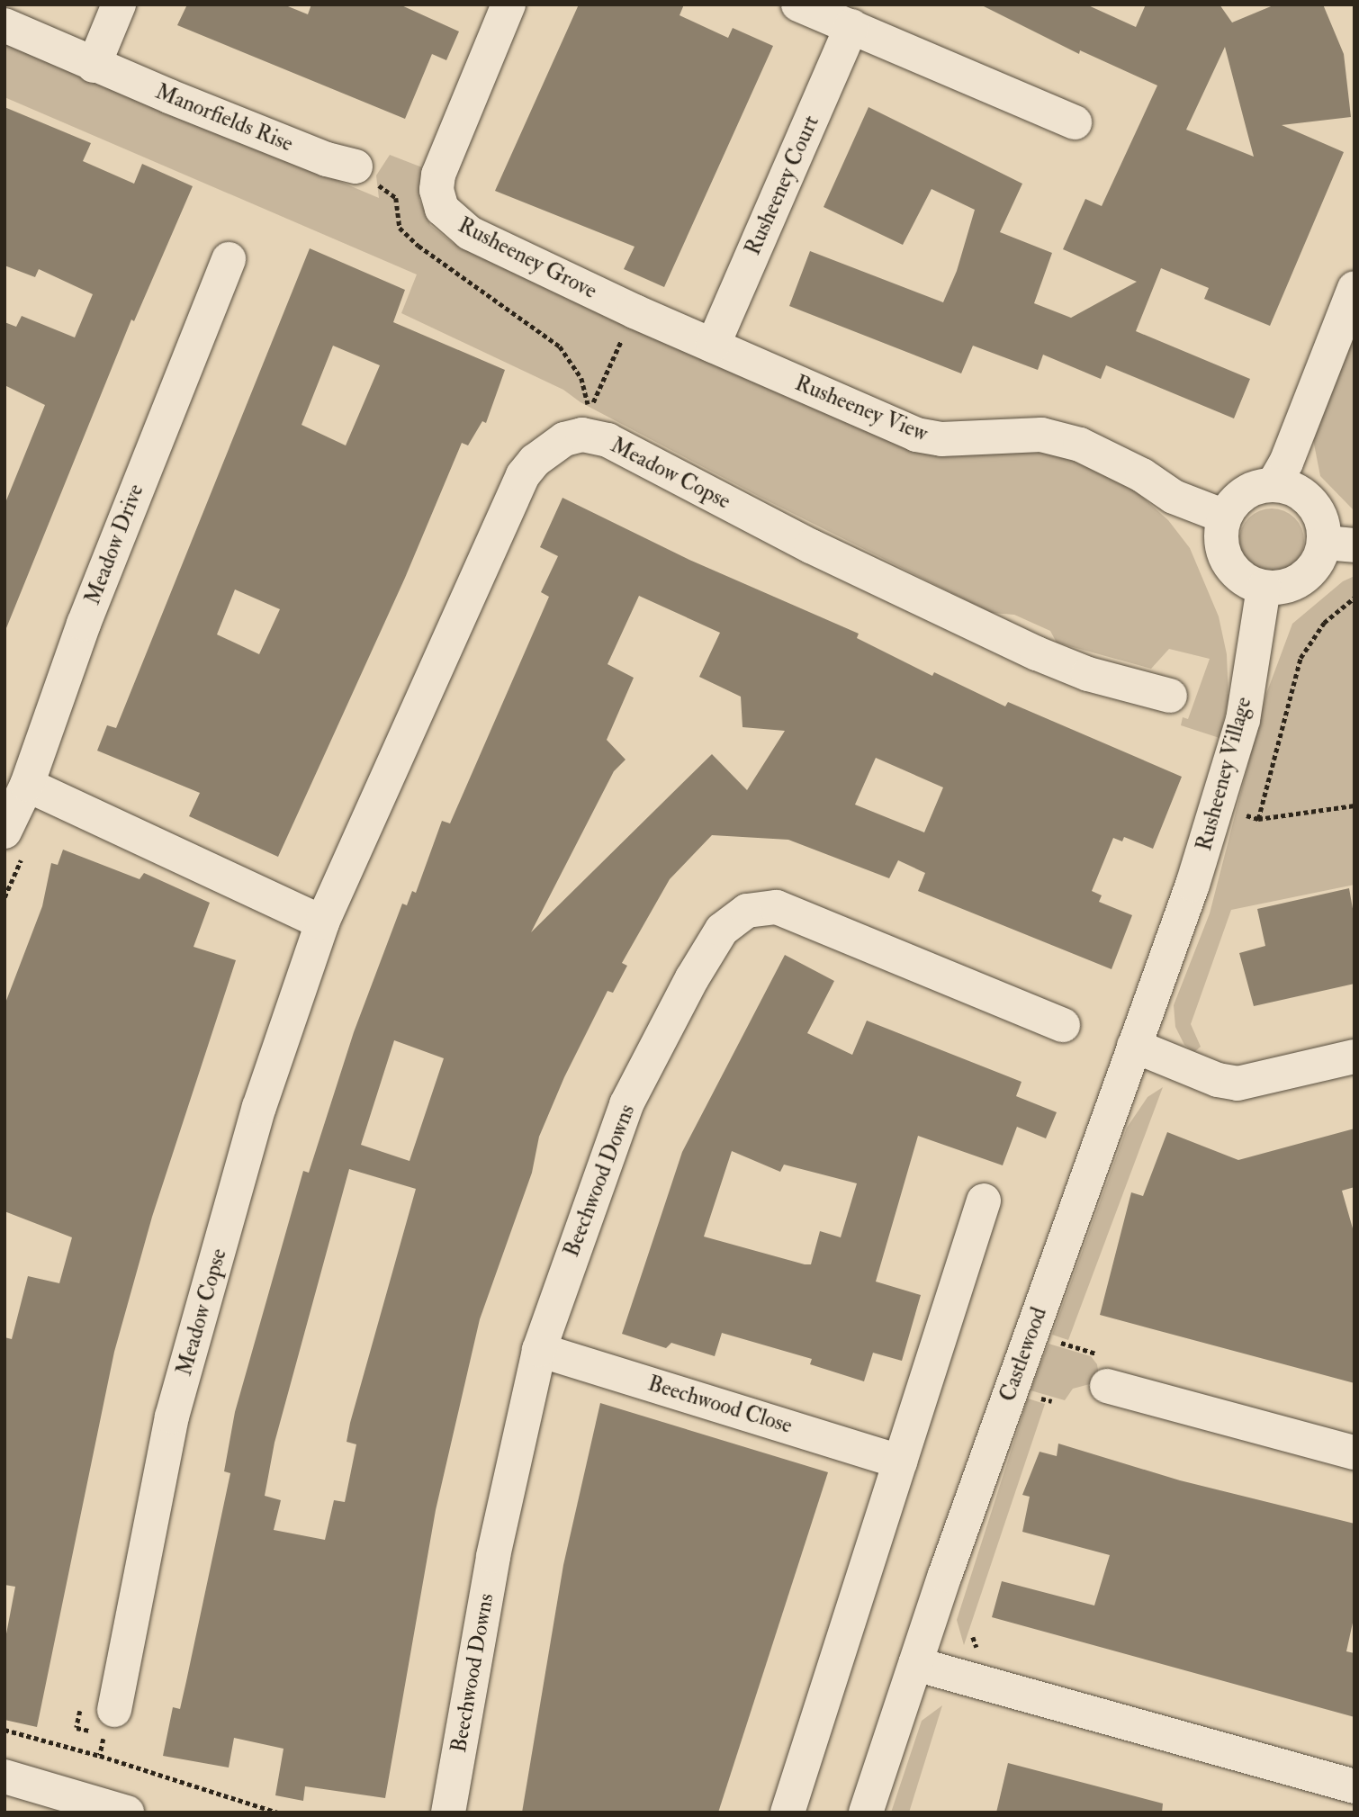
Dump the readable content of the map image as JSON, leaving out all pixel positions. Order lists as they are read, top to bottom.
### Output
{
  "streets": {
    "street": [
      "Manorfields Rise",
      "Rusheeney Court",
      "Rusheeney Grove",
      "Rusheeney View",
      "Meadow Copse",
      "Meadow Drive",
      "Rusheeney Village",
      "Beechwood Downs",
      "Castlewood",
      "Beechwood Close"
    ]
  },
  "crossings": [
    ["Rusheeney Court", "Rusheeney Grove"],
    ["Rusheeney Court", "Rusheeney View"],
    ["Rusheeney Grove", "Rusheeney View"],
    ["Rusheeney View", "Rusheeney Village"],
    ["Rusheeney Village", "Castlewood"],
    ["Beechwood Downs", "Beechwood Close"]
  ]
}
